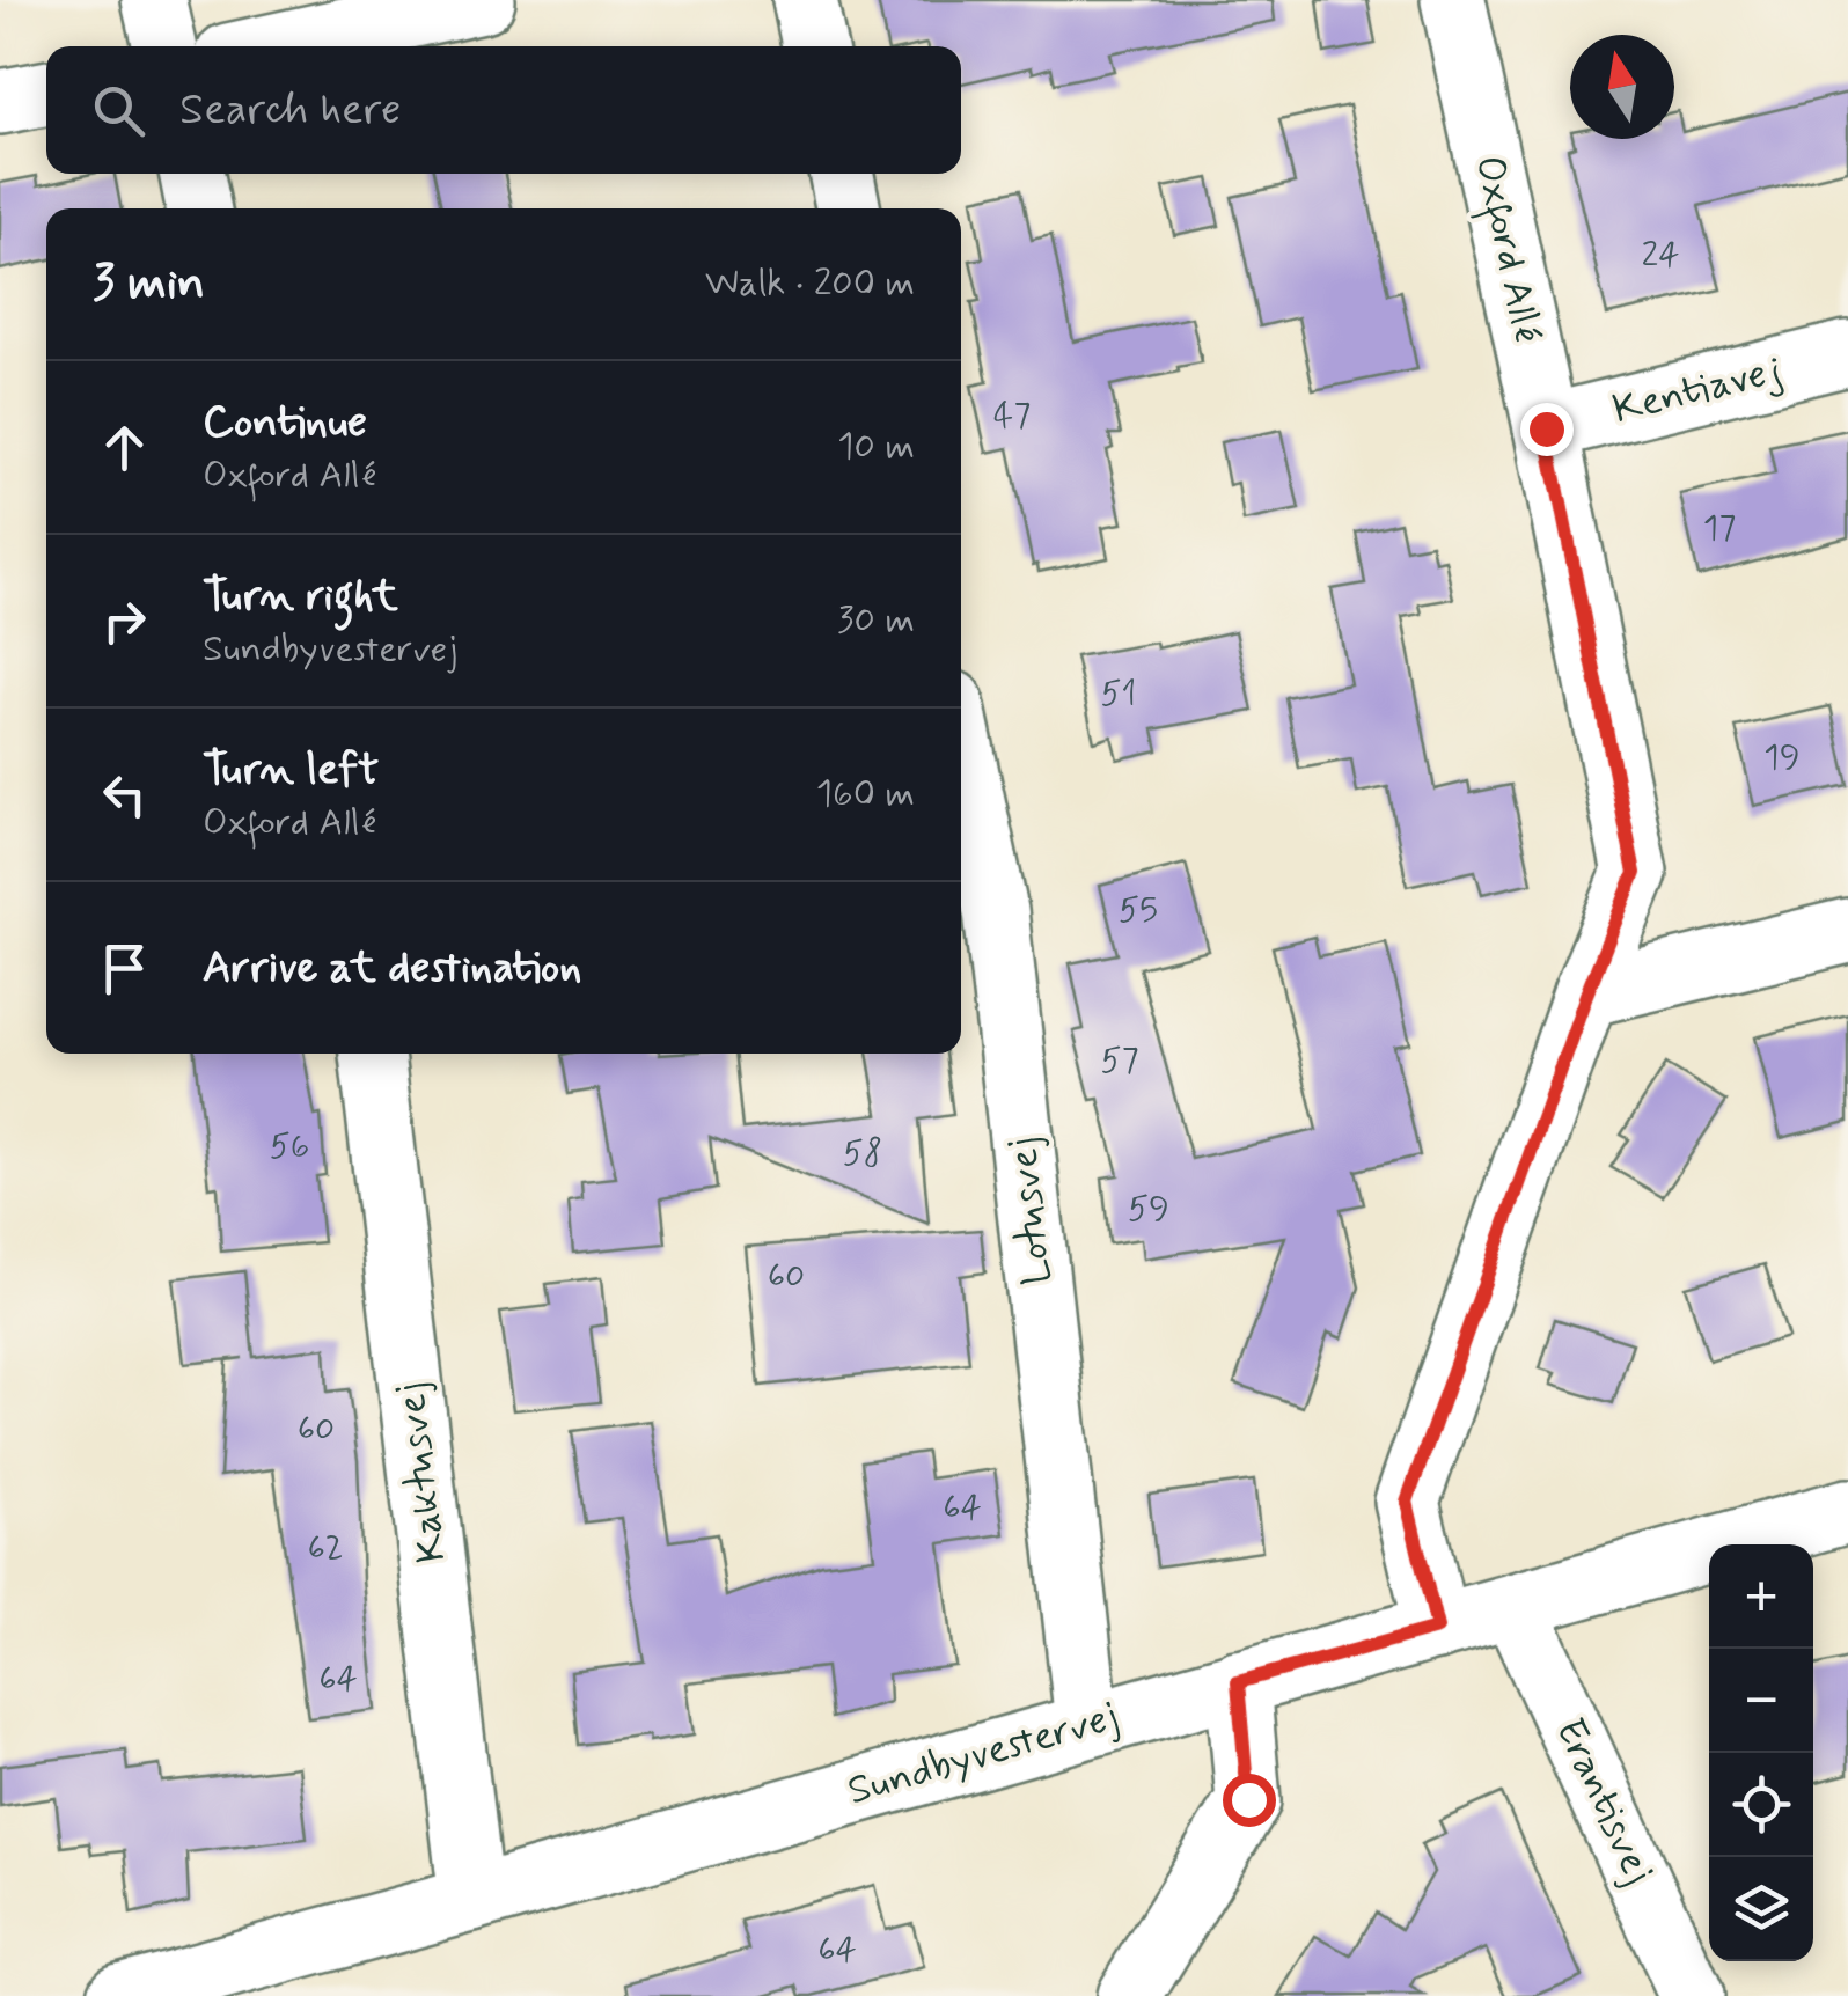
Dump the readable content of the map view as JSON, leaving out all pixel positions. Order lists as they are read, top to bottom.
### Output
{
  "streets": {
    "street": [
      "Oxford Allé",
      "Kentiavej",
      "Lotusvej",
      "Kaktusvej",
      "Sundbyvestervej",
      "Erantisvej"
    ]
  },
  "crossings": [
    ["Oxford Allé", "Kentiavej"],
    ["Oxford Allé", "Sundbyvestervej"],
    ["Lotusvej", "Sundbyvestervej"],
    ["Kaktusvej", "Sundbyvestervej"],
    ["Sundbyvestervej", "Erantisvej"]
  ],
  "house_numbers": [
    "24",
    "47",
    "17",
    "51",
    "19",
    "55",
    "57",
    "56",
    "58",
    "59",
    "60",
    "60",
    "64",
    "62",
    "64",
    "64"
  ],
  "north": "top",
  "page": {
    "search": "Search here",
    "heading": ["3 min", "Walk · 200 m"],
    "list": [
      ["Continue", "Oxford Allé", "10 m"],
      ["Turn right", "Sundbyvestervej", "30 m"],
      ["Turn left", "Oxford Allé", "160 m"],
      "Arrive at destination"
    ],
    "map_buttons": ["+", "−"]
  }
}
